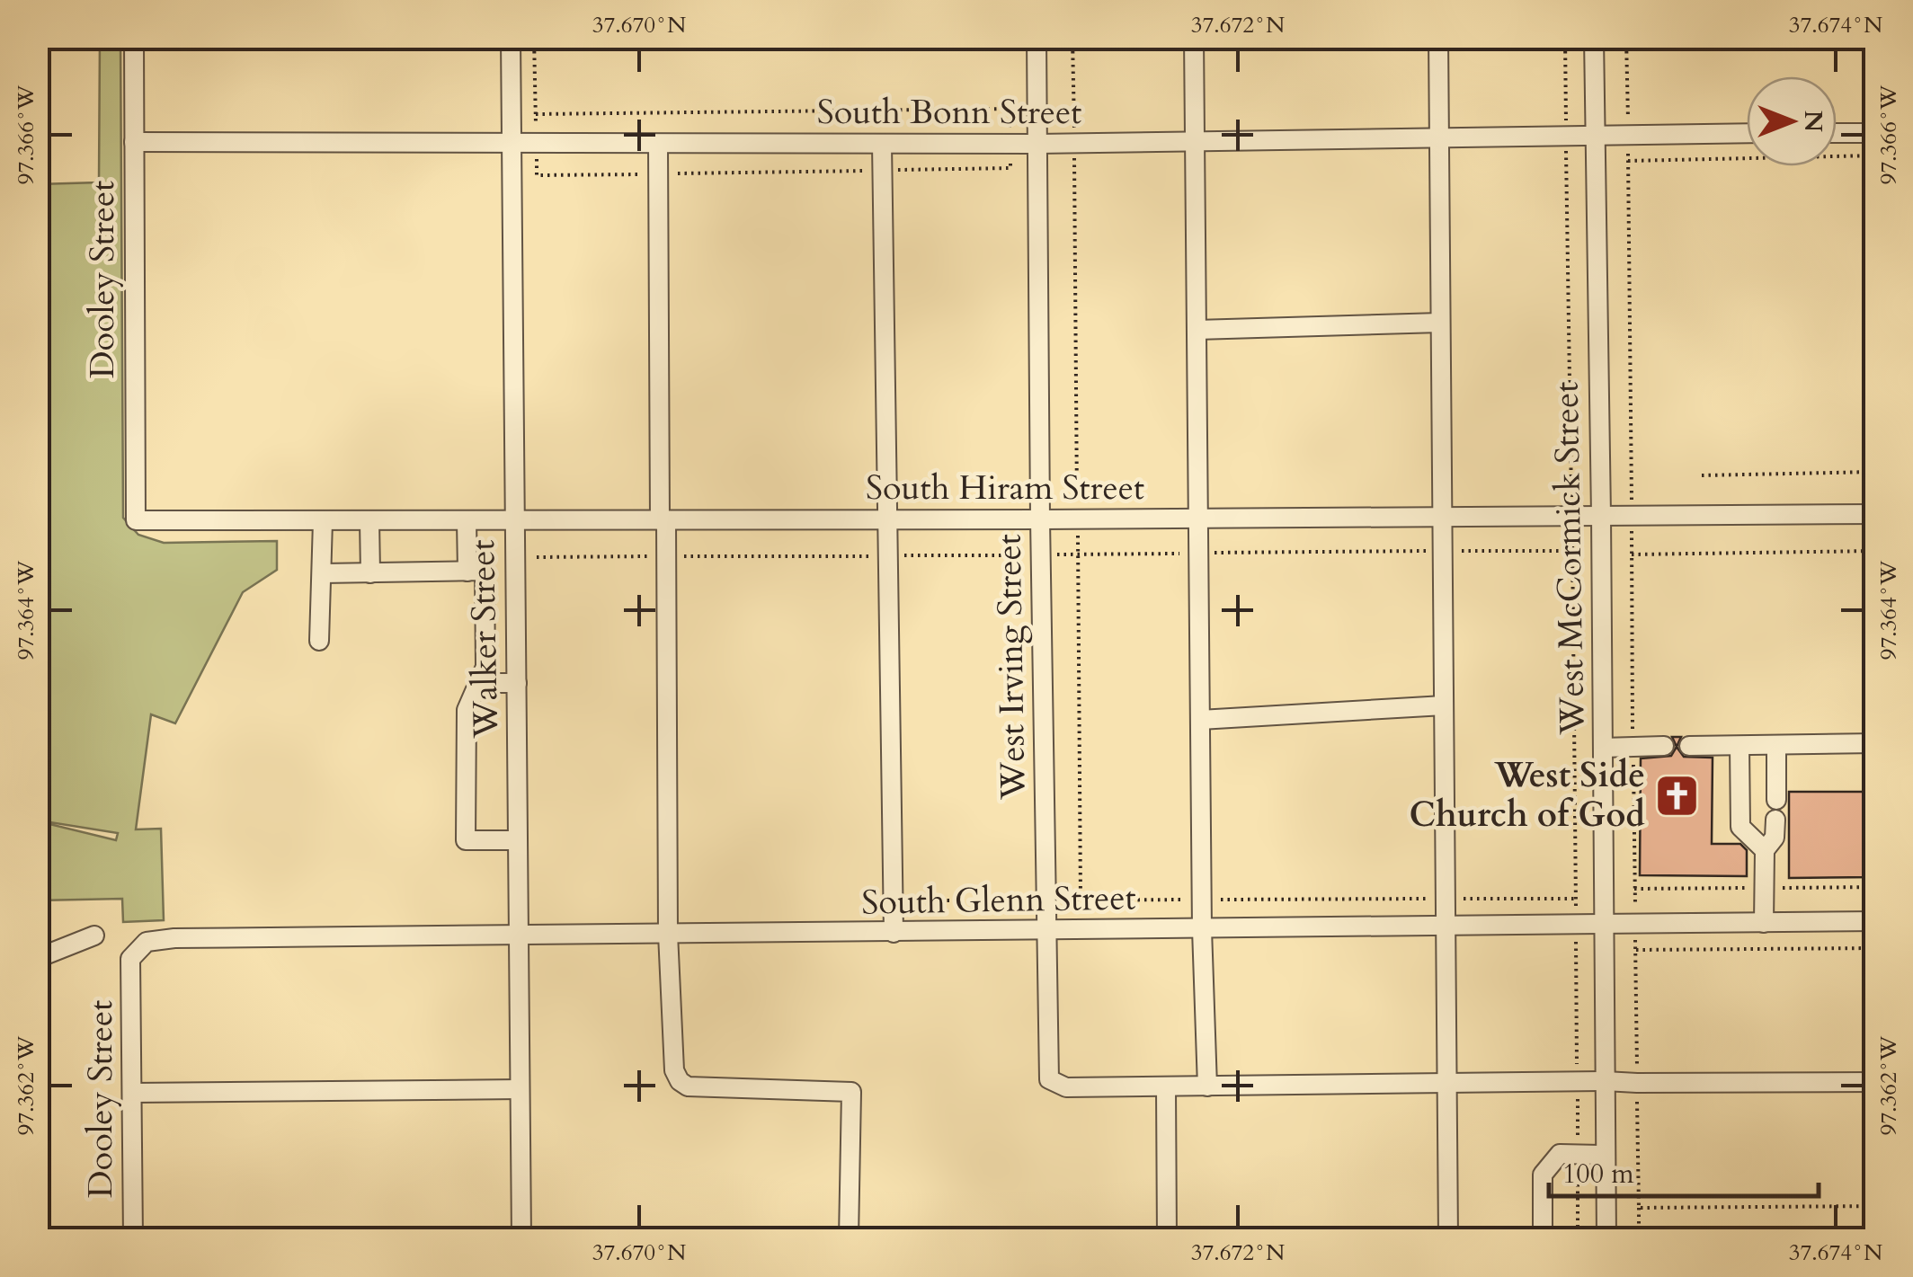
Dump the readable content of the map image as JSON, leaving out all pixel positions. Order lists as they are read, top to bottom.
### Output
{
  "streets": {
    "street": [
      "South Bonn Street",
      "Dooley Street",
      "South Hiram Street",
      "West McCormick Street",
      "Walker Street",
      "West Irving Street",
      "South Glenn Street"
    ]
  },
  "crossings": [
    ["South Bonn Street", "Dooley Street"],
    ["South Bonn Street", "West McCormick Street"],
    ["South Bonn Street", "Walker Street"],
    ["South Bonn Street", "West Irving Street"],
    ["Dooley Street", "South Hiram Street"],
    ["Dooley Street", "South Glenn Street"],
    ["South Hiram Street", "West McCormick Street"],
    ["South Hiram Street", "Walker Street"],
    ["South Hiram Street", "West Irving Street"],
    ["West McCormick Street", "South Glenn Street"],
    ["Walker Street", "South Glenn Street"],
    ["West Irving Street", "South Glenn Street"]
  ],
  "places": {
    "church": ["West Side Church of God"]
  },
  "scale_bar": "100 m",
  "north": "right",
  "coordinates": [
    "37.670°N",
    "37.672°N",
    "37.674°N",
    "97.366°W",
    "97.364°W",
    "97.362°W"
  ]
}
